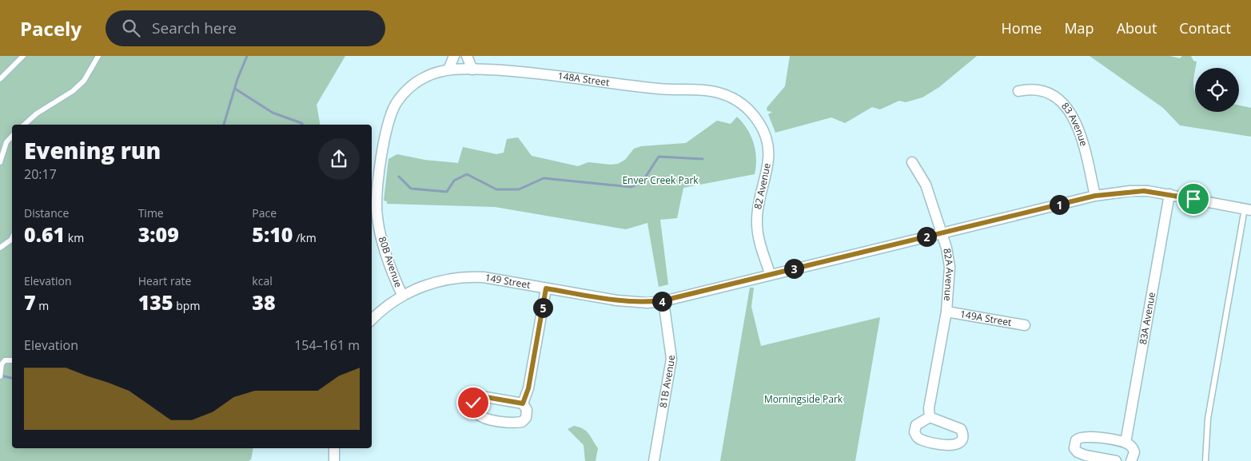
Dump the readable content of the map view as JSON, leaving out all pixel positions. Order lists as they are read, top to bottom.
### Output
{
  "streets": {
    "street": [
      "148A Street",
      "83 Avenue",
      "82 Avenue",
      "80B Avenue",
      "82A Avenue",
      "149 Street",
      "149A Street",
      "83A Avenue",
      "81B Avenue"
    ]
  },
  "crossings": [
    ["148A Street", "82 Avenue"],
    ["148A Street", "80B Avenue"],
    ["83 Avenue", "149 Street"],
    ["82 Avenue", "149 Street"],
    ["80B Avenue", "149 Street"],
    ["82A Avenue", "149 Street"],
    ["82A Avenue", "149A Street"],
    ["149 Street", "83A Avenue"],
    ["149 Street", "81B Avenue"]
  ],
  "parks": ["Enver Creek Park", "Morningside Park"],
  "page": {
    "header": "Pacely",
    "search": "Search here",
    "nav": [
      "Home",
      "Map",
      "About",
      "Contact"
    ],
    "heading": ["Evening run", "20:17"],
    "stats": [
      ["Distance", "0.61 km"],
      ["Time", "3:09"],
      ["Pace", "5:10 /km"],
      ["Elevation", "7 m"],
      ["Heart rate", "135 bpm"],
      ["kcal", "38"]
    ],
    "pins": [
      "1",
      "2",
      "3",
      "4",
      "5"
    ],
    "chart": ["Elevation", "154–161 m"]
  }
}
